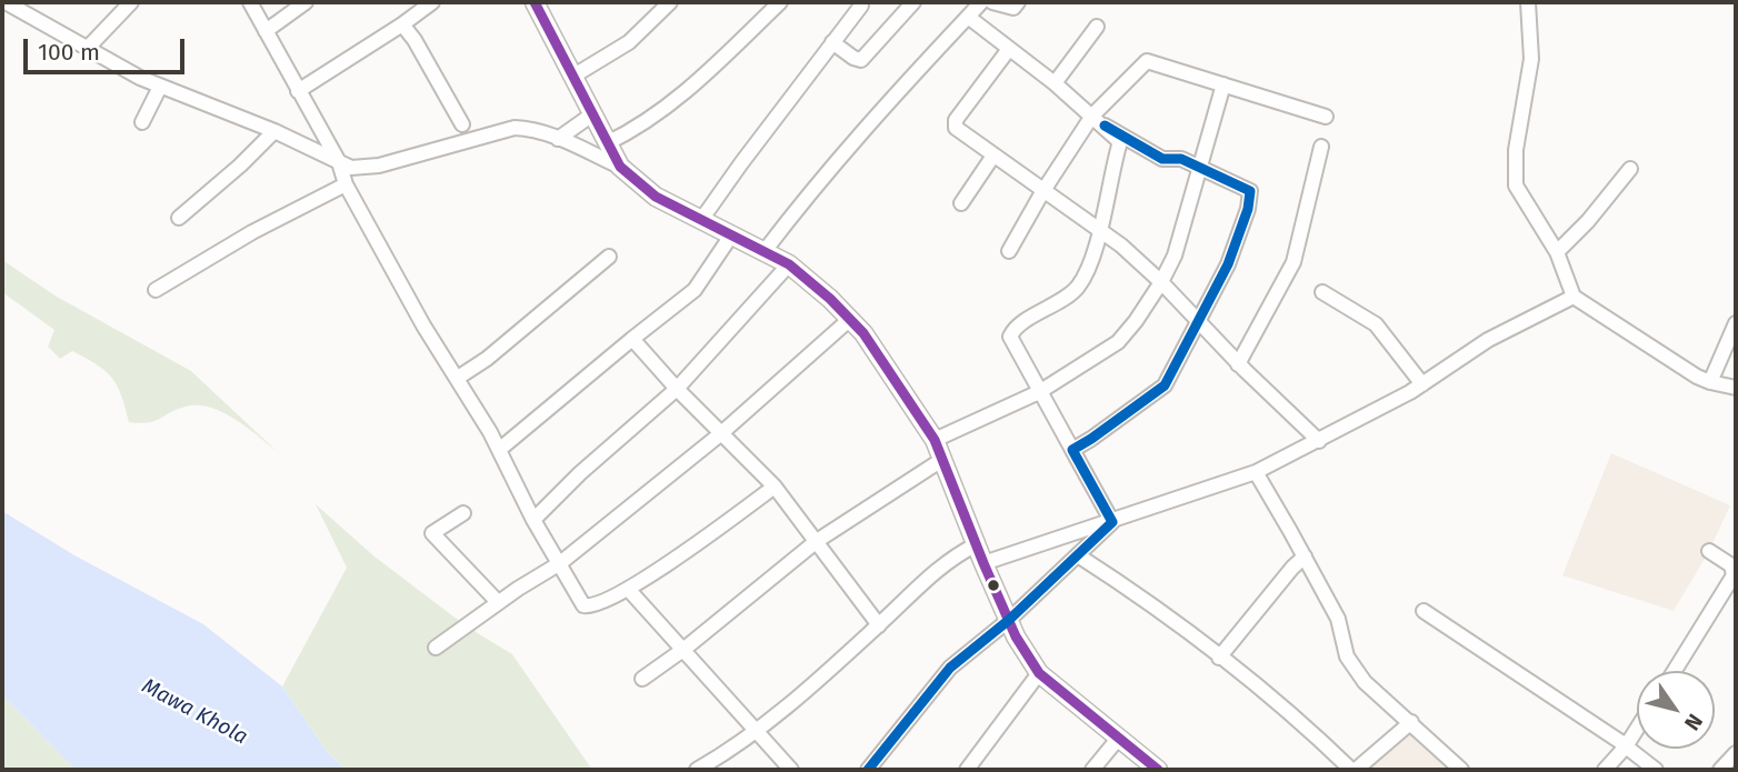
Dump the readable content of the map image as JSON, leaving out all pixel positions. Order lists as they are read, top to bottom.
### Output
{
  "water": ["Mawa Khola"],
  "scale_bar": "100 m",
  "north": "bottom right"
}
